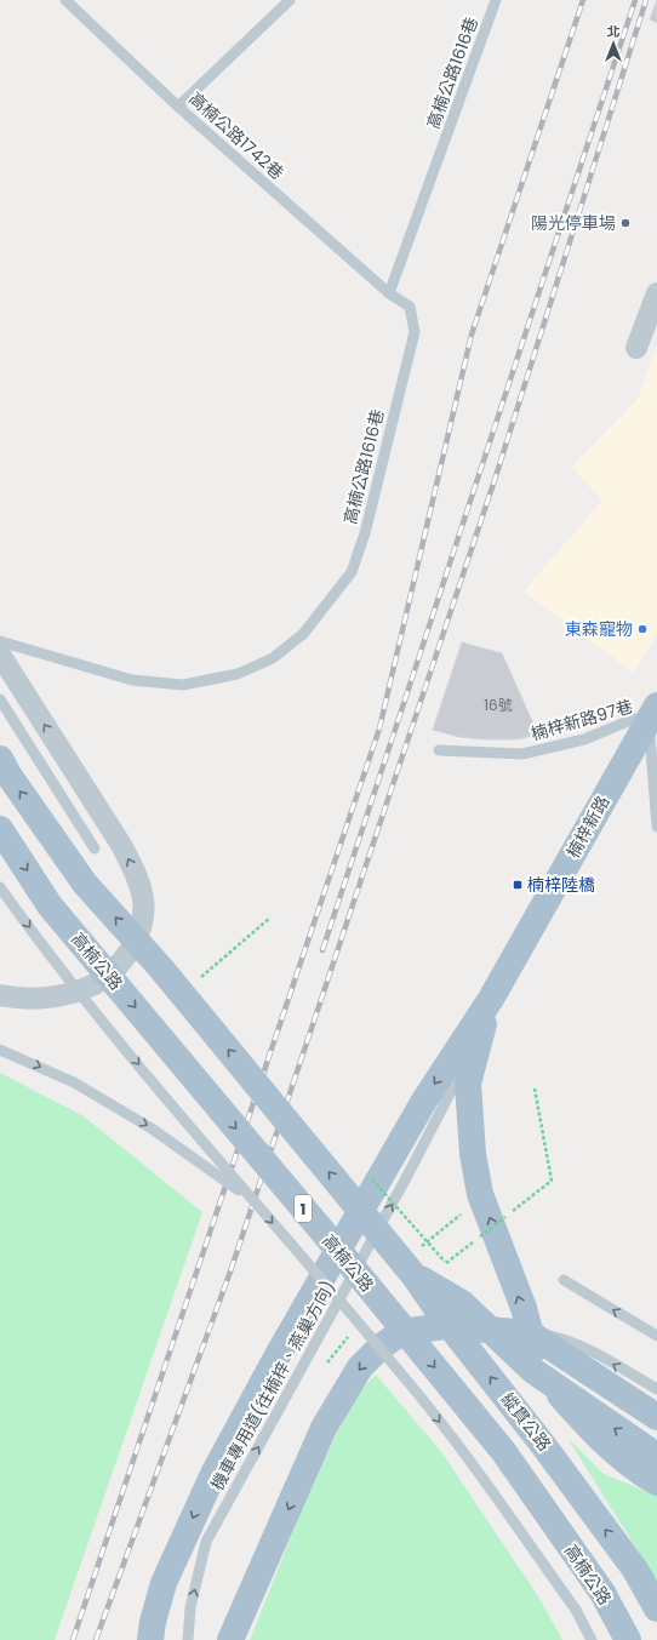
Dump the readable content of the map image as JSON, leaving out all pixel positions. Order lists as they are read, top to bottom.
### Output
{
  "streets": {
    "main road": [
      "楠梓新路",
      "高楠公路",
      "1",
      "縱貫公路"
    ],
    "lane": [
      "高楠公路1616巷",
      "高楠公路1742巷",
      "楠梓新路97巷",
      "機車專用道(往楠梓、燕巢方向)"
    ]
  },
  "crossings": [
    ["高楠公路1616巷", "高楠公路1742巷"],
    ["楠梓新路97巷", "楠梓新路"],
    ["楠梓新路", "機車專用道(往楠梓、燕巢方向)"]
  ],
  "one_way": ["機車專用道(往楠梓、燕巢方向)"],
  "places": {
    "other": ["陽光停車場", "東森寵物"],
    "transit": ["楠梓陸橋"]
  },
  "house_numbers": ["16號"],
  "north": "top"
}
